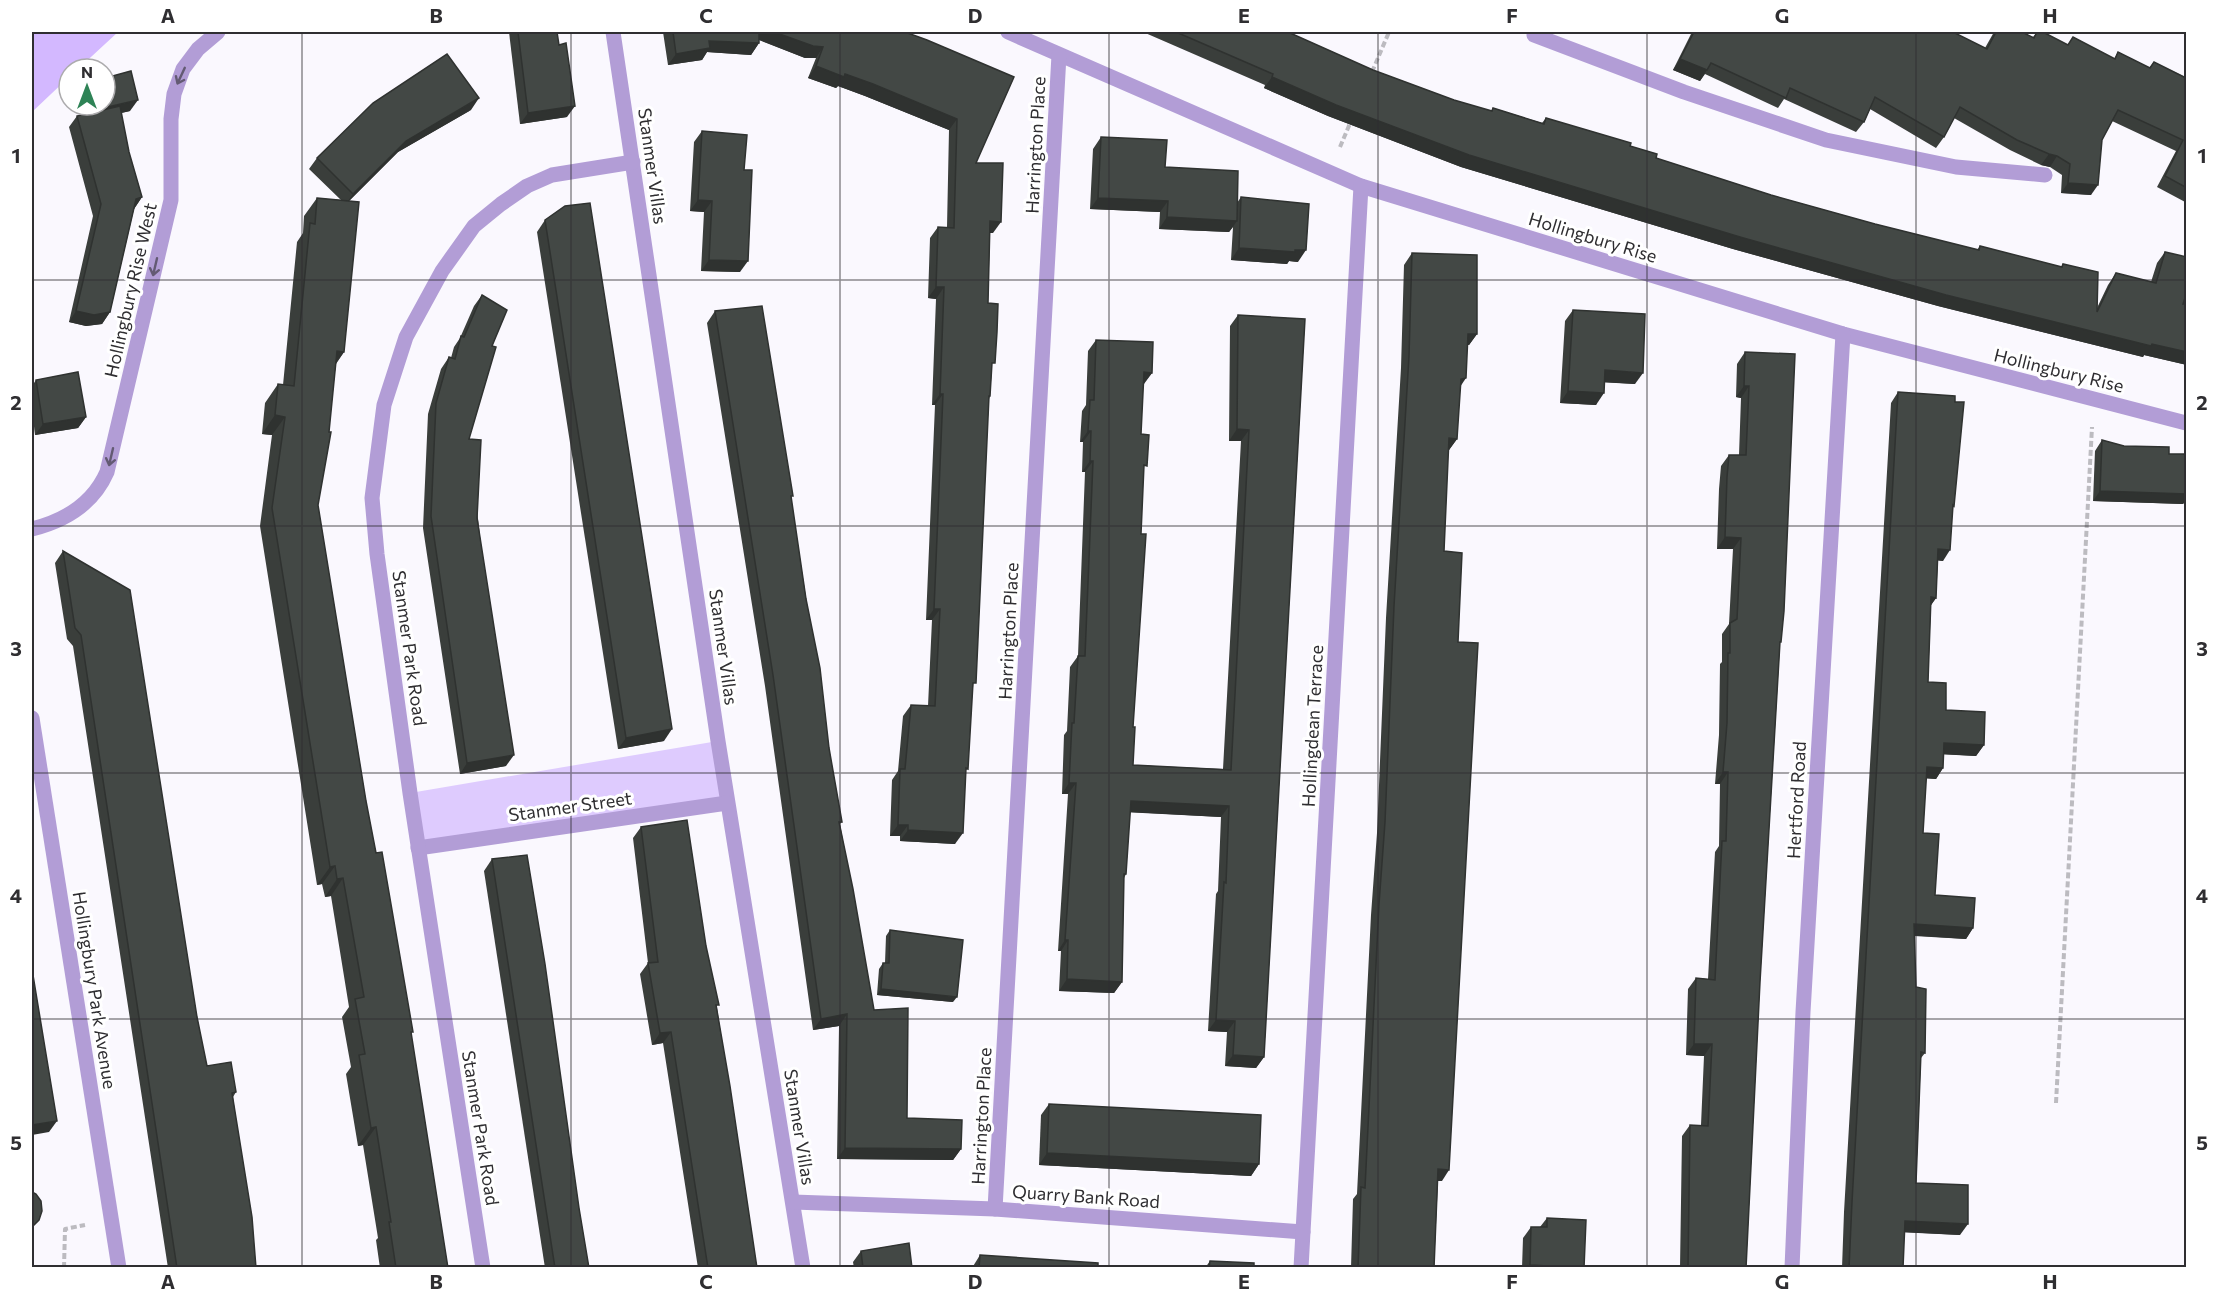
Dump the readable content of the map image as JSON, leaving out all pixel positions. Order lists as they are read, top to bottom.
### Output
{
  "streets": {
    "street": [
      "Harrington Place",
      "Stanmer Villas",
      "Hollingbury Rise",
      "Hollingbury Rise West",
      "Stanmer Park Road",
      "Hollingdean Terrace",
      "Hertford Road",
      "Stanmer Street",
      "Hollingbury Park Avenue",
      "Quarry Bank Road"
    ]
  },
  "crossings": [
    ["Harrington Place", "Hollingbury Rise"],
    ["Harrington Place", "Quarry Bank Road"],
    ["Stanmer Villas", "Stanmer Park Road"],
    ["Stanmer Villas", "Stanmer Street"],
    ["Stanmer Villas", "Quarry Bank Road"],
    ["Hollingbury Rise", "Hollingdean Terrace"],
    ["Hollingbury Rise", "Hertford Road"],
    ["Stanmer Park Road", "Stanmer Street"],
    ["Hollingdean Terrace", "Quarry Bank Road"]
  ],
  "one_way": ["Hollingbury Rise West"],
  "north": "top",
  "grid": {
    "columns": [
      "A",
      "B",
      "C",
      "D",
      "E",
      "F",
      "G",
      "H"
    ],
    "rows": [
      "1",
      "2",
      "3",
      "4",
      "5"
    ]
  }
}
